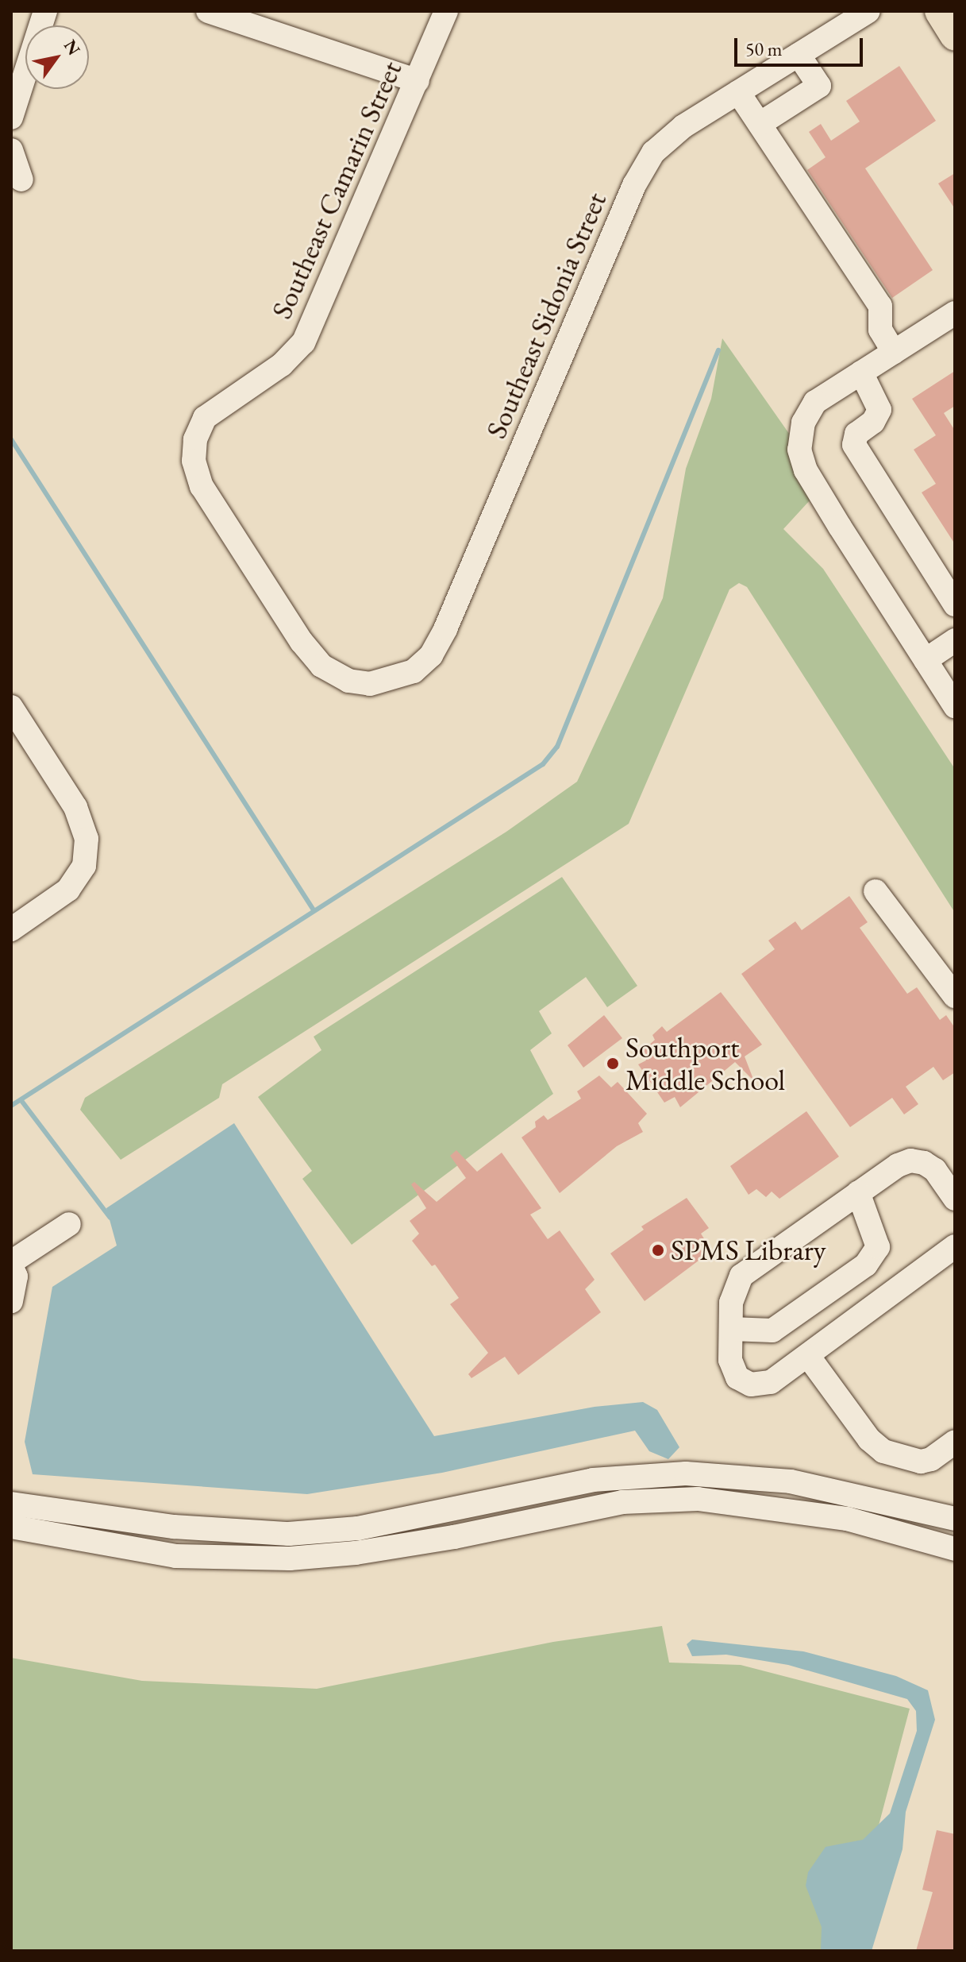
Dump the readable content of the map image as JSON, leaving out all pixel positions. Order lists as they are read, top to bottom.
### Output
{
  "streets": {
    "street": ["Southeast Camarin Street", "Southeast Sidonia Street"]
  },
  "crossings": [
    ["Southeast Camarin Street", "Southeast Sidonia Street"]
  ],
  "places": ["Southport Middle School", "SPMS Library"],
  "scale_bar": "50 m",
  "north": "top right"
}
